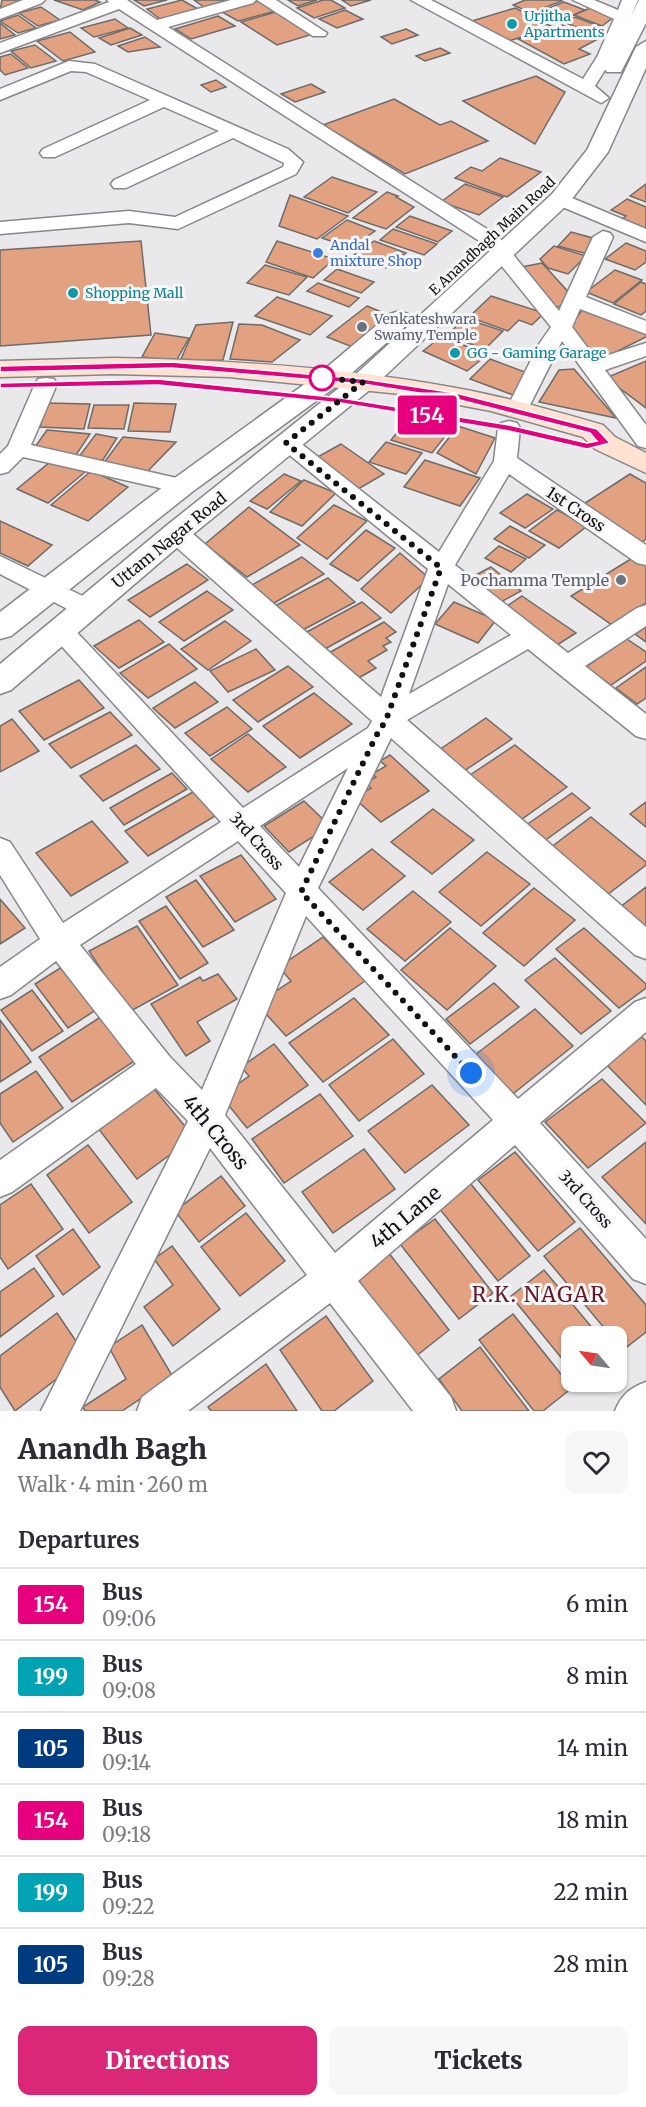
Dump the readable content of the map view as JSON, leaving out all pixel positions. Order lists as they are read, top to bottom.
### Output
{
  "streets": {
    "street": [
      "E Anandbagh Main Road",
      "1st Cross",
      "Uttam Nagar Road",
      "3rd Cross",
      "4th Cross",
      "4th Lane"
    ]
  },
  "crossings": [
    ["E Anandbagh Main Road", "Uttam Nagar Road"],
    ["Uttam Nagar Road", "3rd Cross"],
    ["3rd Cross", "4th Lane"],
    ["4th Cross", "4th Lane"]
  ],
  "districts": ["R.K. NAGAR"],
  "places": [
    "Urjitha Apartments",
    "Andal mixture Shop",
    "Shopping Mall",
    "Venkateshwara Swamy Temple",
    "GG - Gaming Garage",
    "Pochamma Temple"
  ],
  "lines": ["bus line 154"],
  "north": "top left",
  "page": {
    "on_map": "154",
    "heading": [
      ["Anandh Bagh", "Walk · 4 min · 260 m"],
      "Departures"
    ],
    "list": [
      {
        "mark": "154",
        "name": "Bus",
        "note": "09:06",
        "value": "6 min"
      },
      {
        "mark": "199",
        "name": "Bus",
        "note": "09:08",
        "value": "8 min"
      },
      {
        "mark": "105",
        "name": "Bus",
        "note": "09:14",
        "value": "14 min"
      },
      {
        "mark": "154",
        "name": "Bus",
        "note": "09:18",
        "value": "18 min"
      },
      {
        "mark": "199",
        "name": "Bus",
        "note": "09:22",
        "value": "22 min"
      },
      {
        "mark": "105",
        "name": "Bus",
        "note": "09:28",
        "value": "28 min"
      }
    ],
    "buttons": ["Directions", "Tickets"]
  }
}
